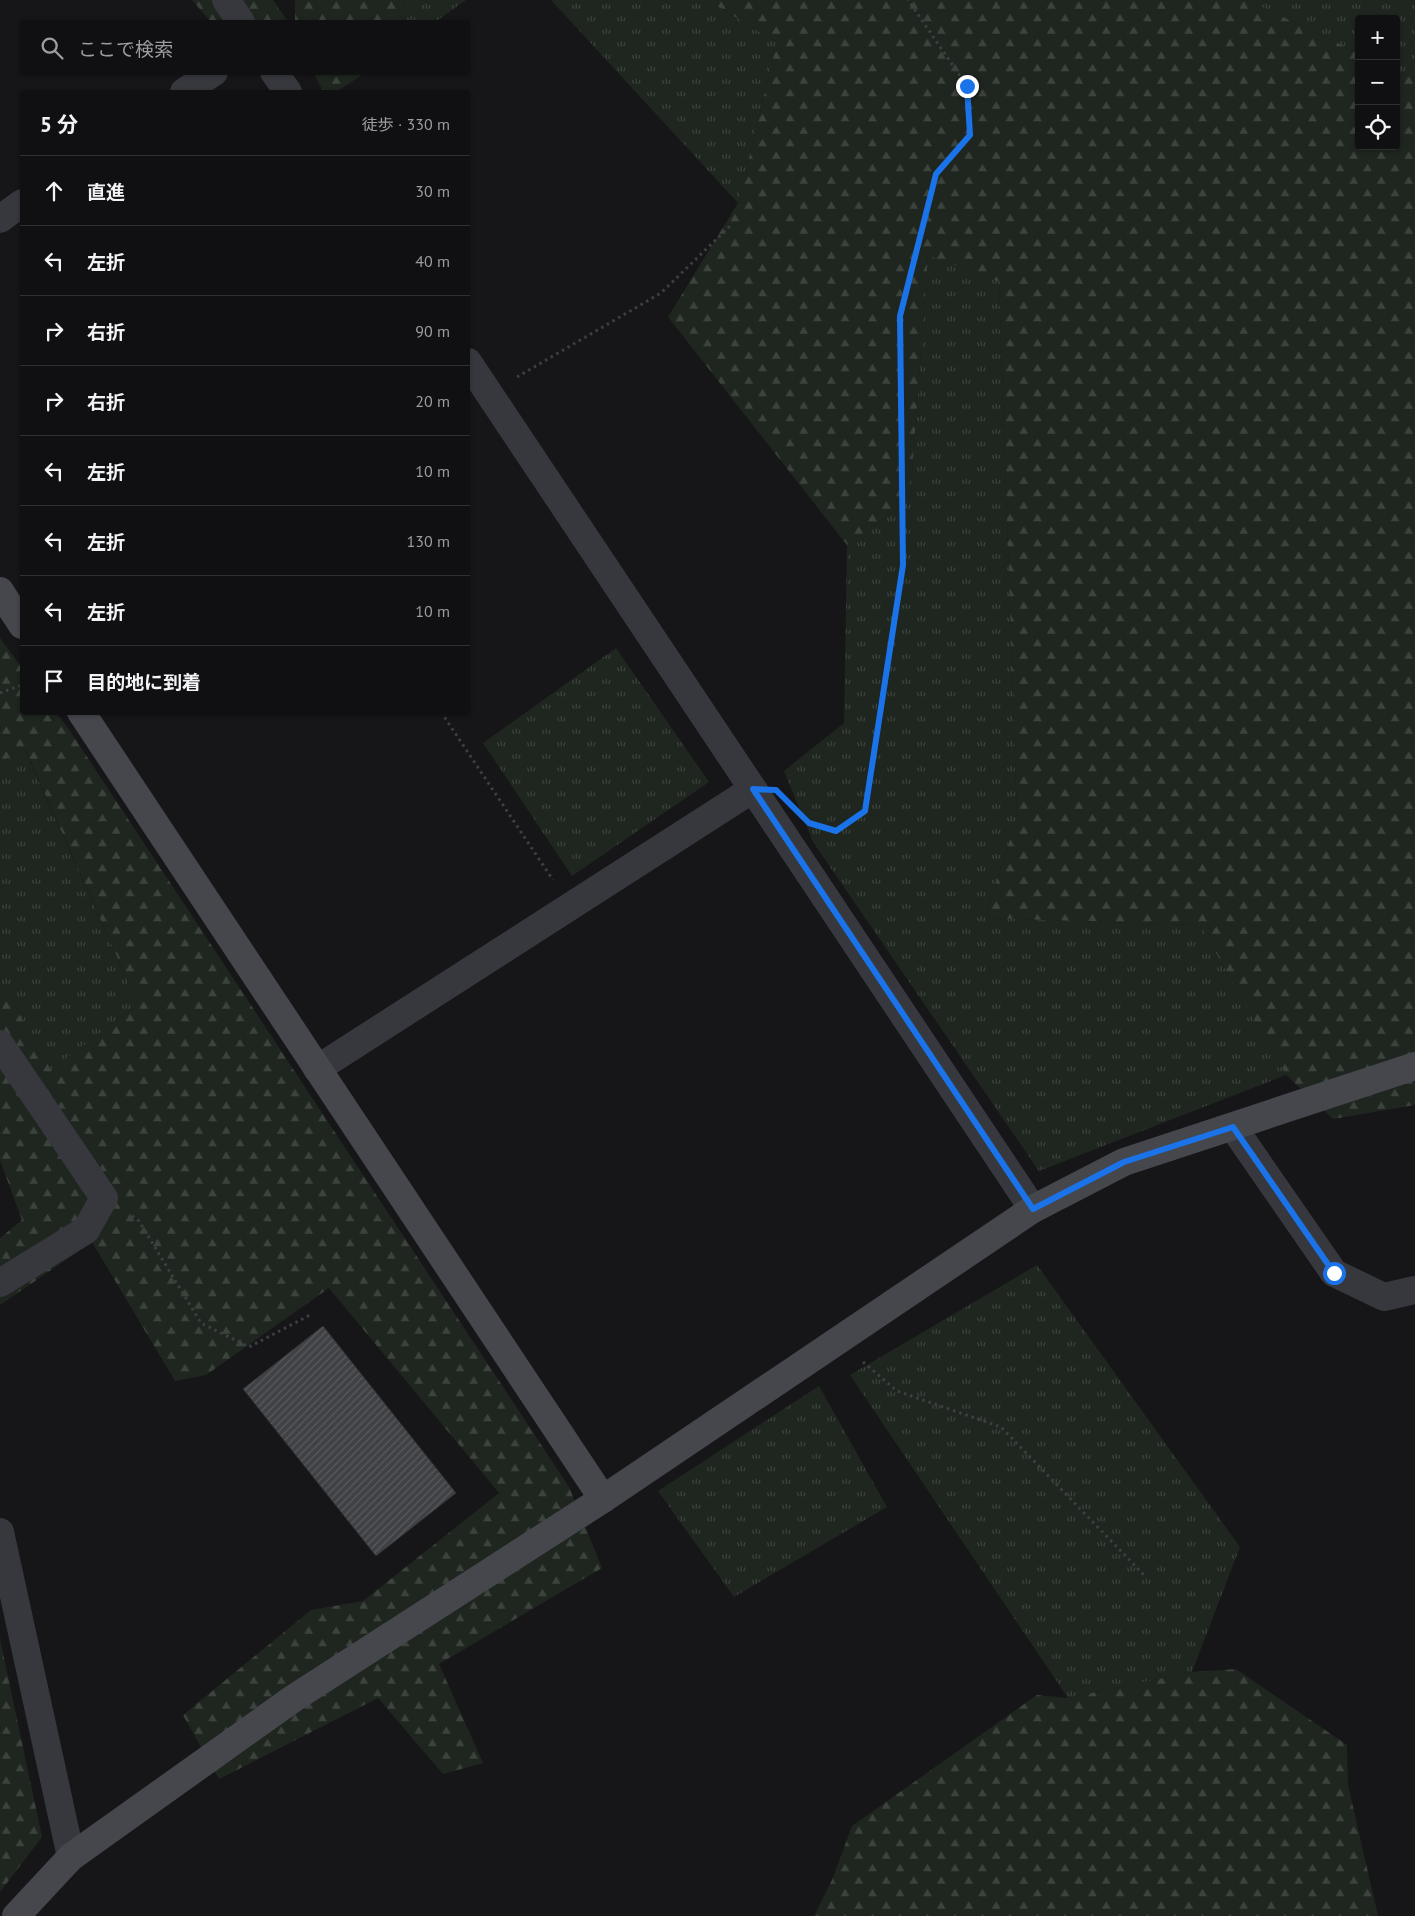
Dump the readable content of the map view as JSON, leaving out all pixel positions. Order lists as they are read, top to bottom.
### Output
{
  "page": {
    "map_buttons": ["+", "−"],
    "search": "ここで検索",
    "heading": ["5 分", "徒歩 · 330 m"],
    "list": [
      ["直進", "30 m"],
      ["左折", "40 m"],
      ["右折", "90 m"],
      ["右折", "20 m"],
      ["左折", "10 m"],
      ["左折", "130 m"],
      ["左折", "10 m"],
      "目的地に到着"
    ]
  }
}
